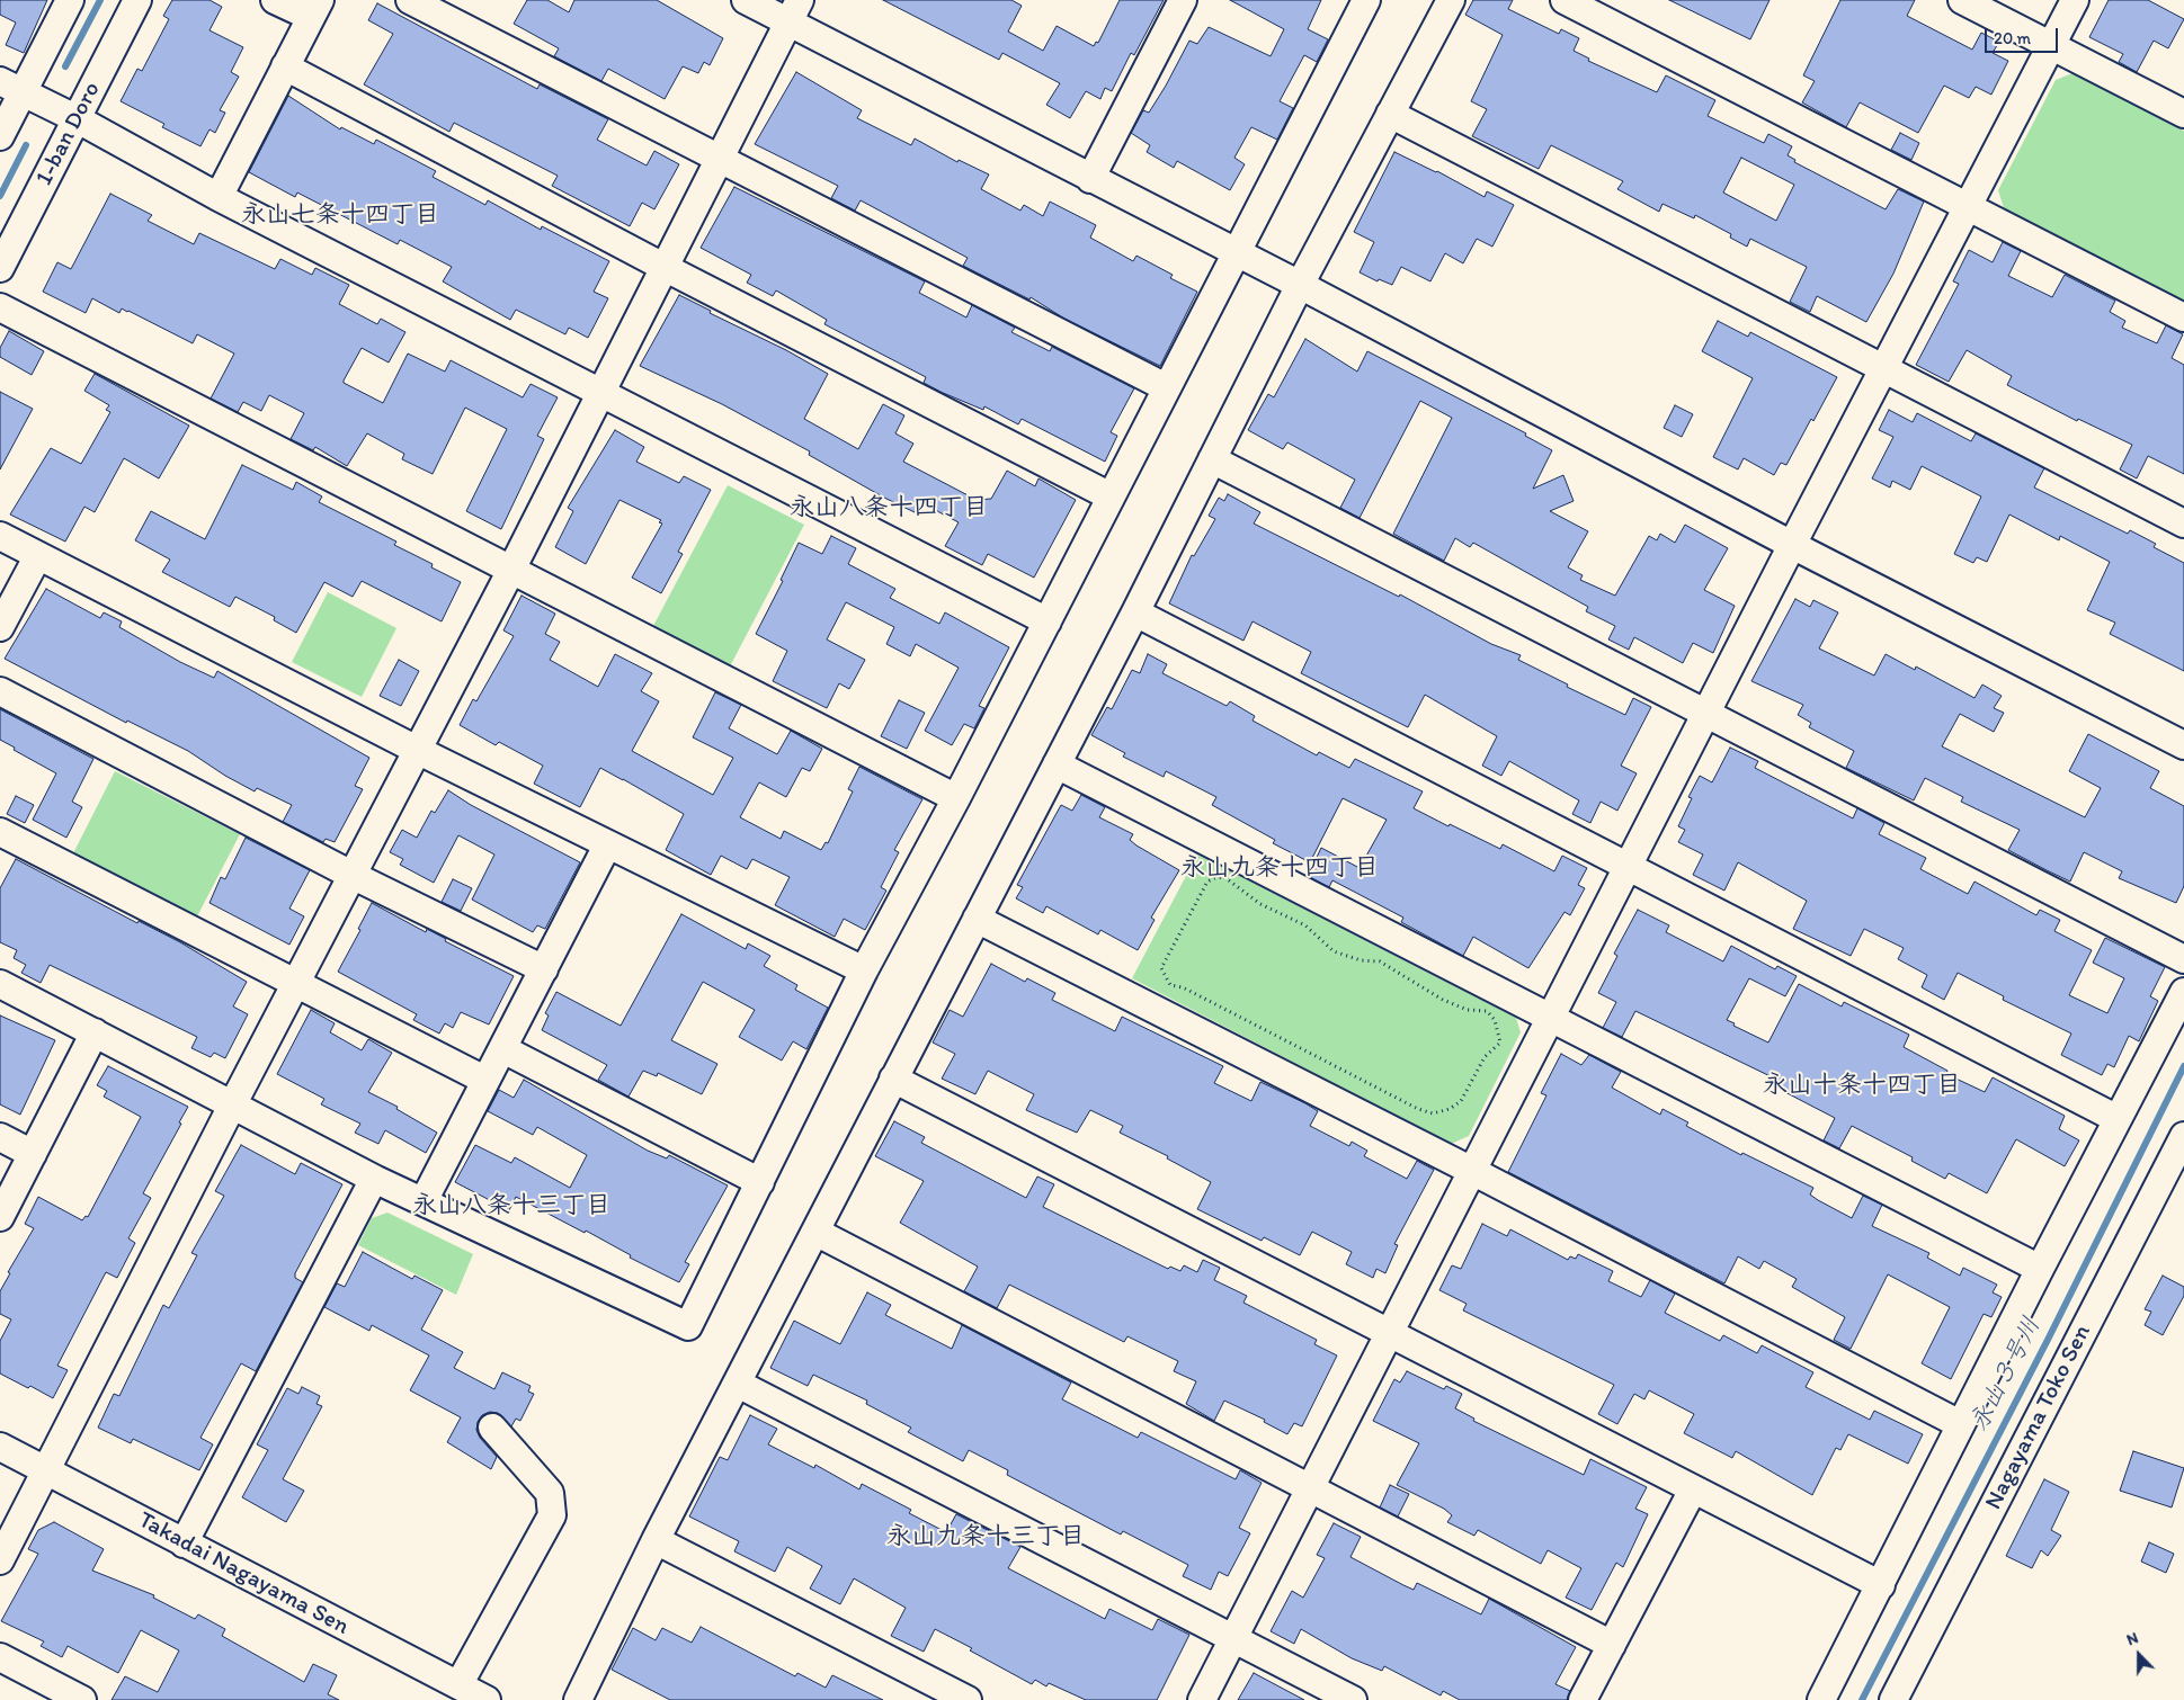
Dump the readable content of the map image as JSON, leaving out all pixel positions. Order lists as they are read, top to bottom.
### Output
{
  "streets": {
    "street": ["1-ban Doro", "Nagayama Toko Sen", "Takadai Nagayama Sen"]
  },
  "districts": [
    "永山七条十四丁目",
    "永山八条十四丁目",
    "永山九条十四丁目",
    "永山十条十四丁目",
    "永山八条十三丁目",
    "永山九条十三丁目"
  ],
  "water": ["永山３号川"],
  "scale_bar": "20 m",
  "north": "top"
}
